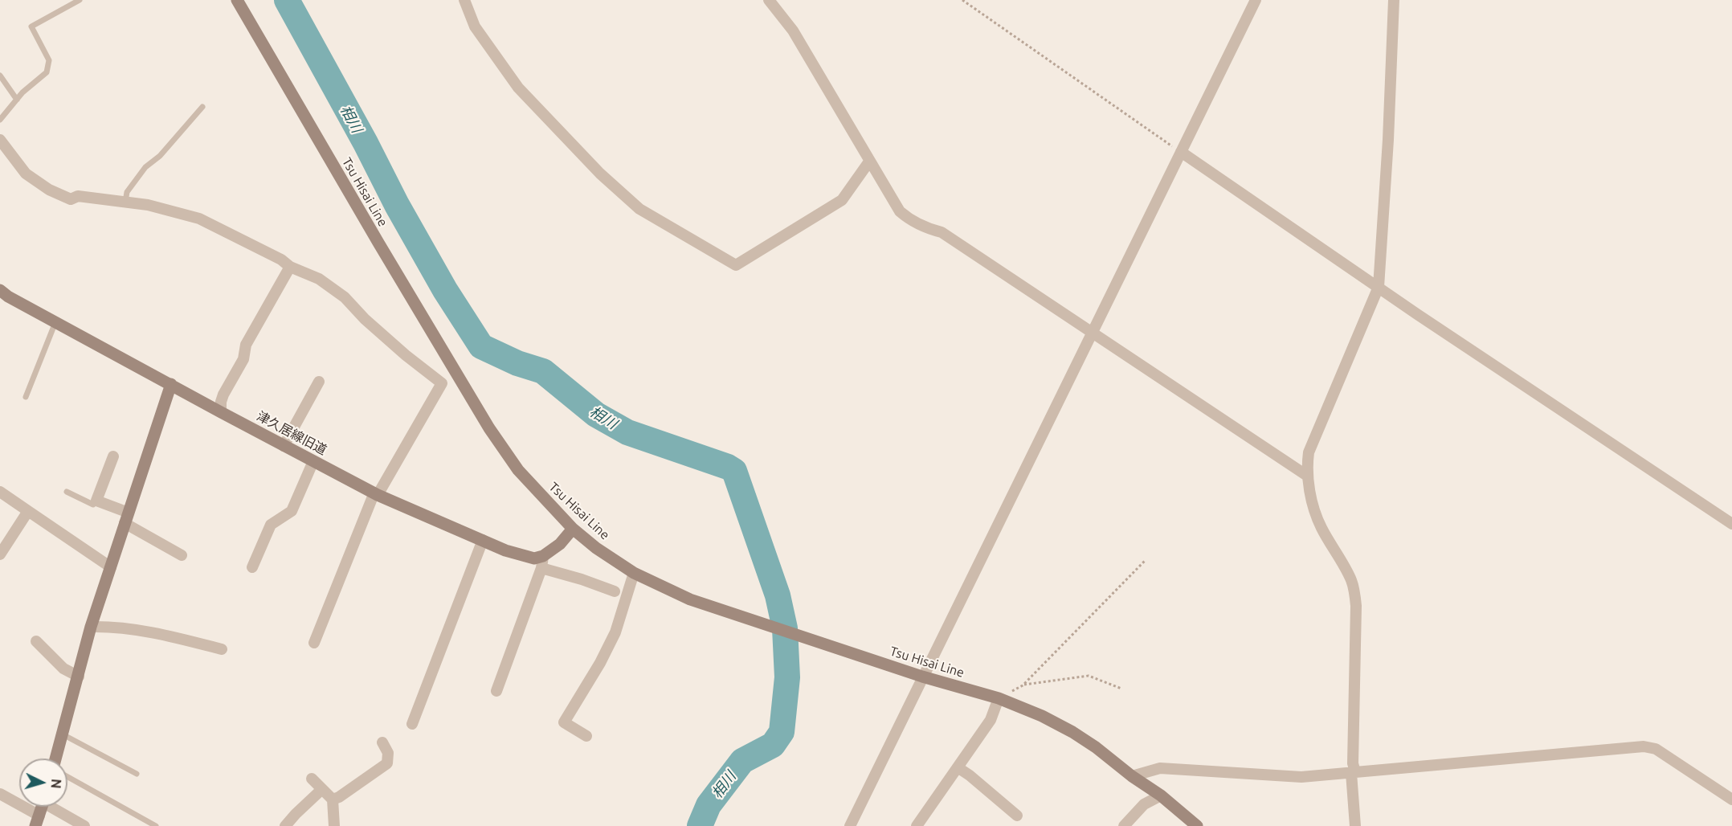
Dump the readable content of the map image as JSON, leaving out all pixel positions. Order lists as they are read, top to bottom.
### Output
{
  "streets": {
    "main road": ["Tsu Hisai Line", "津久居線旧道"]
  },
  "water": ["相川"],
  "north": "right"
}
